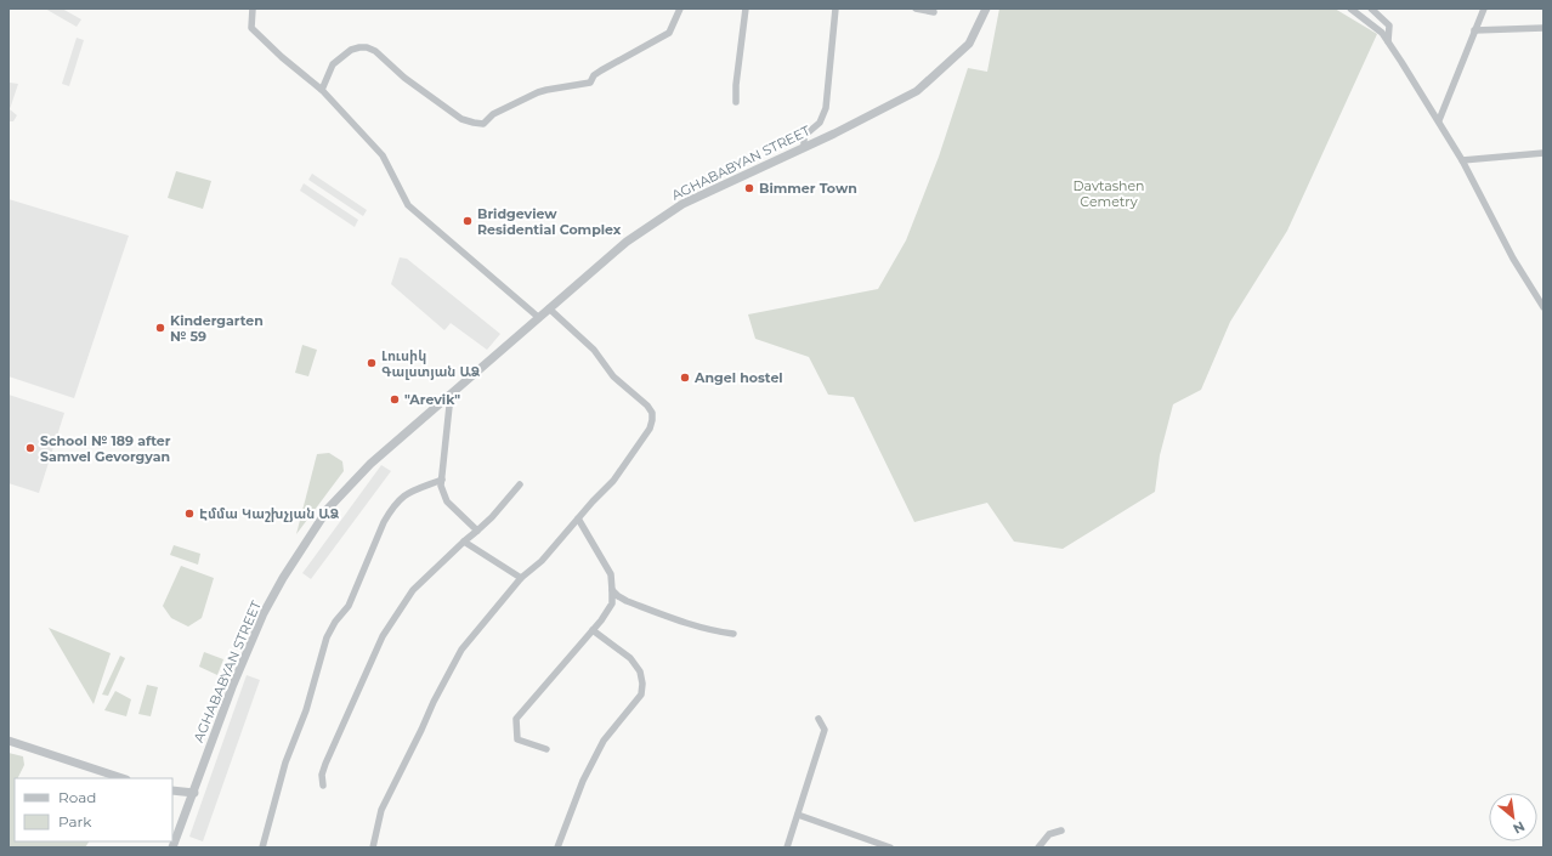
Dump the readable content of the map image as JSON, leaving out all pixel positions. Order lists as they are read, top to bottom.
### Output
{
  "streets": {
    "street": ["AGHABABYAN STREET"]
  },
  "parks": ["Davtashen Cemetry"],
  "places": [
    "Bimmer Town",
    "Bridgeview Residential Complex",
    "Kindergarten № 59",
    "Լուսիկ Գալստյան ԱՁ",
    "Angel hostel",
    "\"Arevik\"",
    "School № 189 after Samvel Gevorgyan",
    "Էմմա Կաշխչյան ԱՁ"
  ],
  "legend": ["Road", "Park"],
  "north": "bottom right"
}
